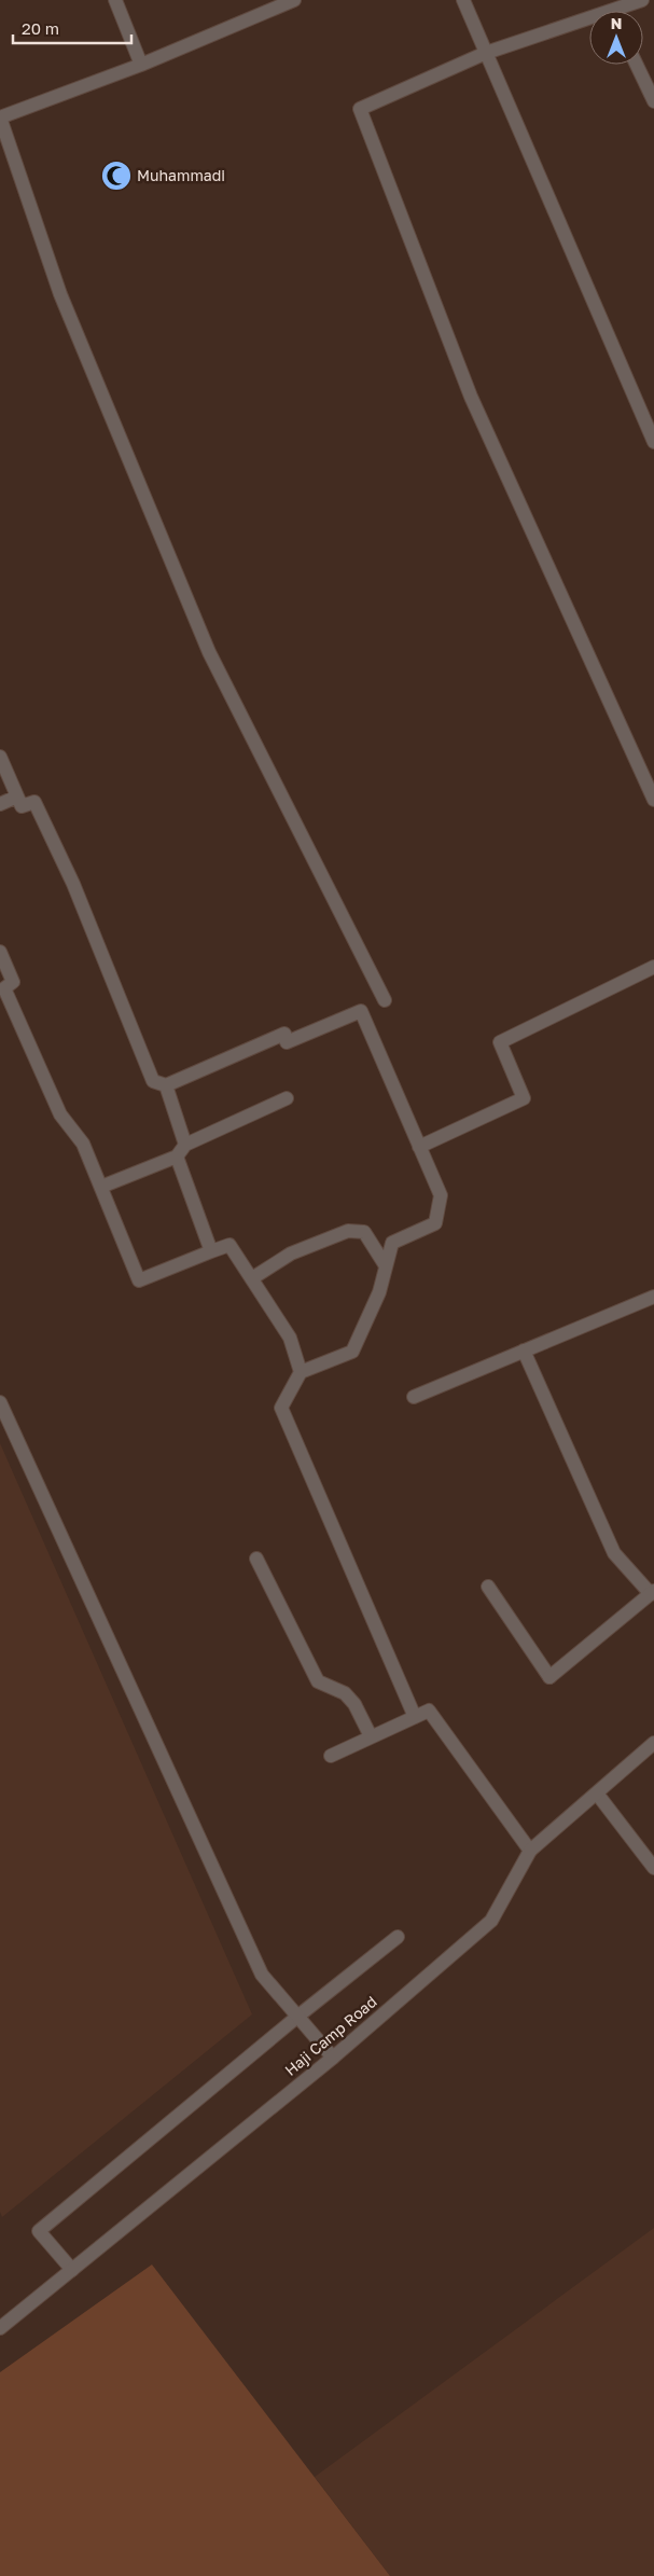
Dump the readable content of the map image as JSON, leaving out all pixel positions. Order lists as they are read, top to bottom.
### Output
{
  "streets": {
    "street": ["Haji Camp Road"]
  },
  "places": {
    "mosque": ["Muhammadi"]
  },
  "scale_bar": "20 m",
  "north": "top"
}
